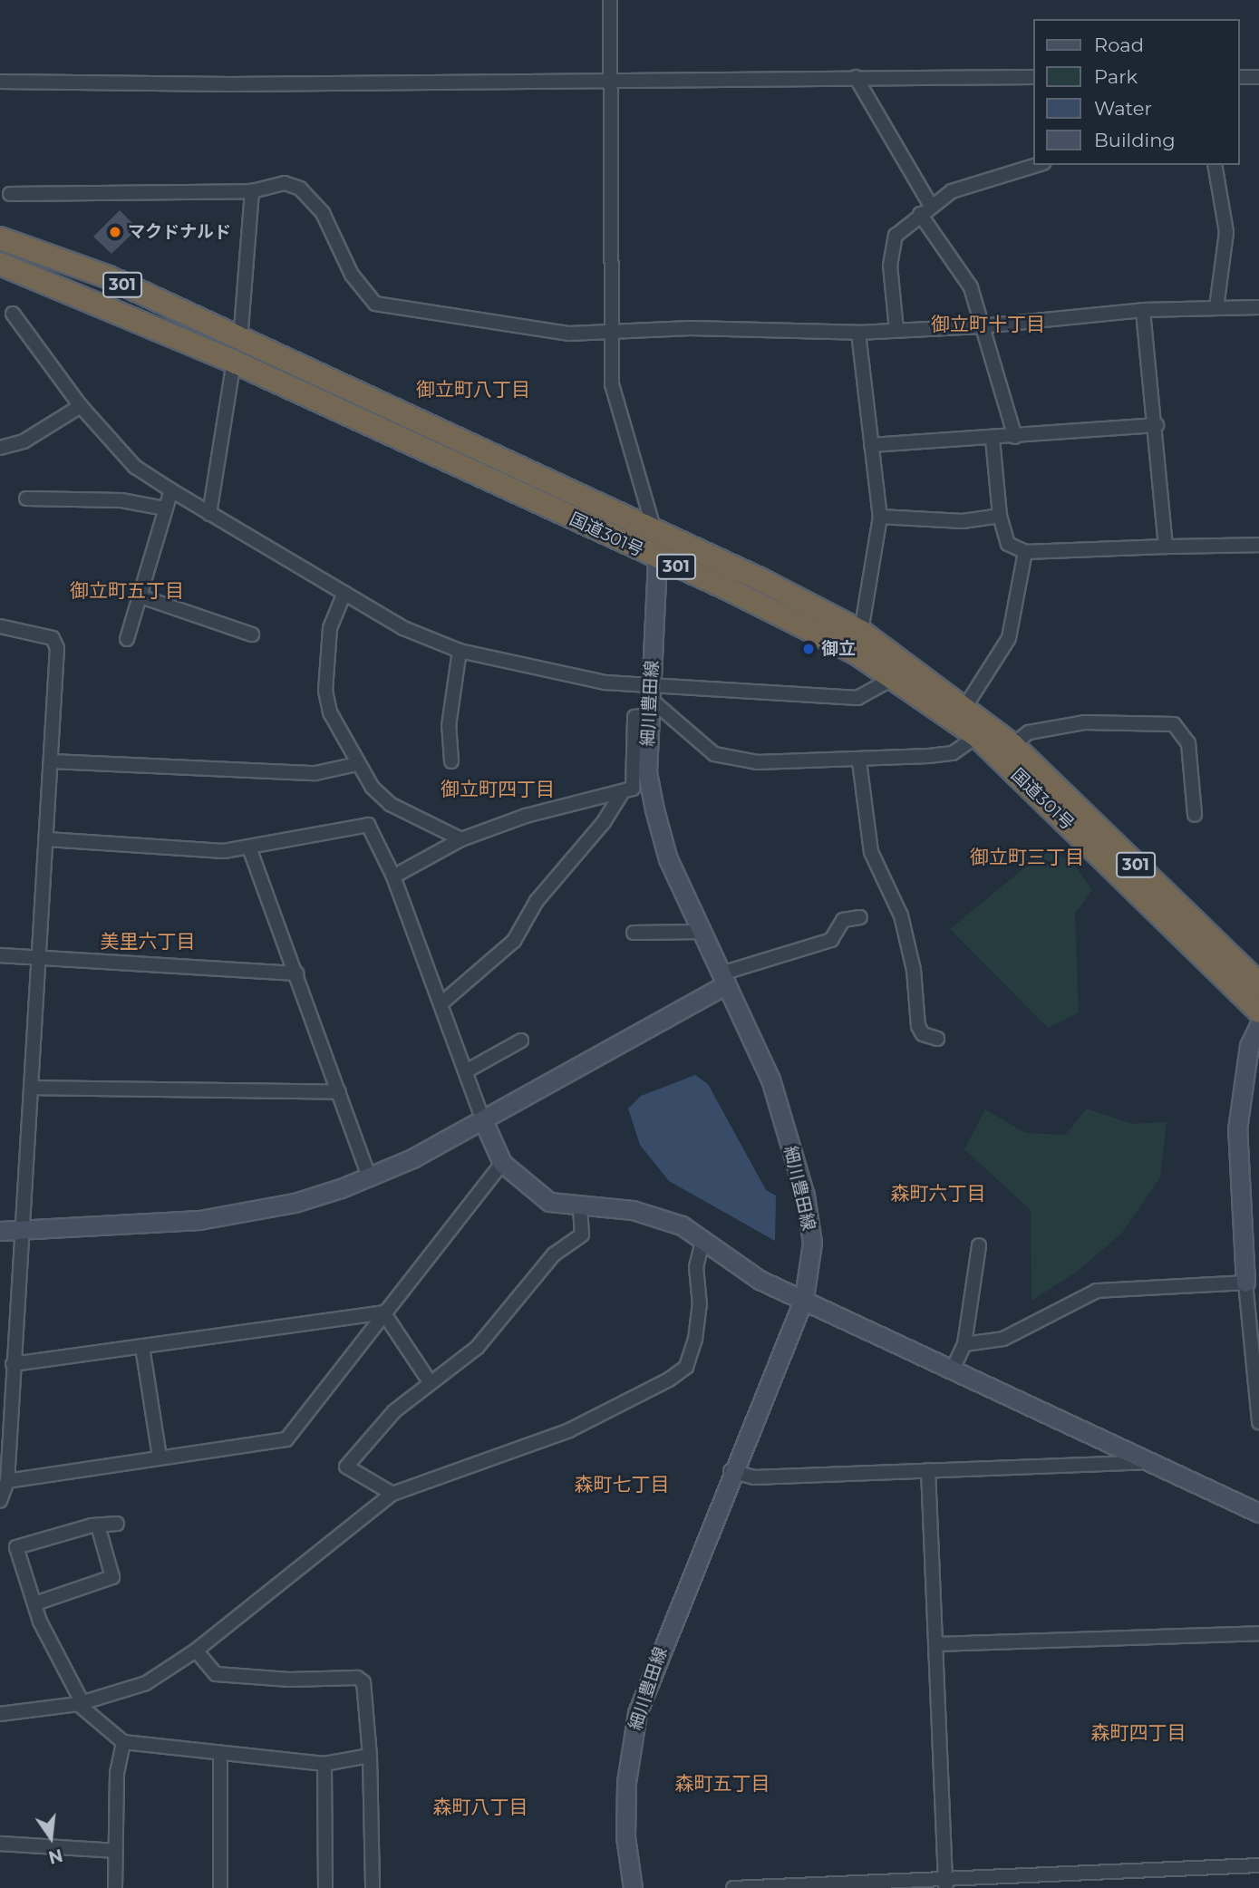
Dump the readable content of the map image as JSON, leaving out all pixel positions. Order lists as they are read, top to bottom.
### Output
{
  "streets": {
    "highway": ["301", "国道301号"],
    "street": ["細川豊田線"]
  },
  "crossings": [
    ["国道301号", "細川豊田線"]
  ],
  "districts": [
    "御立町十丁目",
    "御立町八丁目",
    "御立町五丁目",
    "御立町四丁目",
    "御立町三丁目",
    "美里六丁目",
    "森町六丁目",
    "森町七丁目",
    "森町四丁目",
    "森町五丁目",
    "森町八丁目"
  ],
  "places": ["マクドナルド", "御立"],
  "legend": [
    "Road",
    "Park",
    "Water",
    "Building"
  ],
  "north": "bottom"
}
